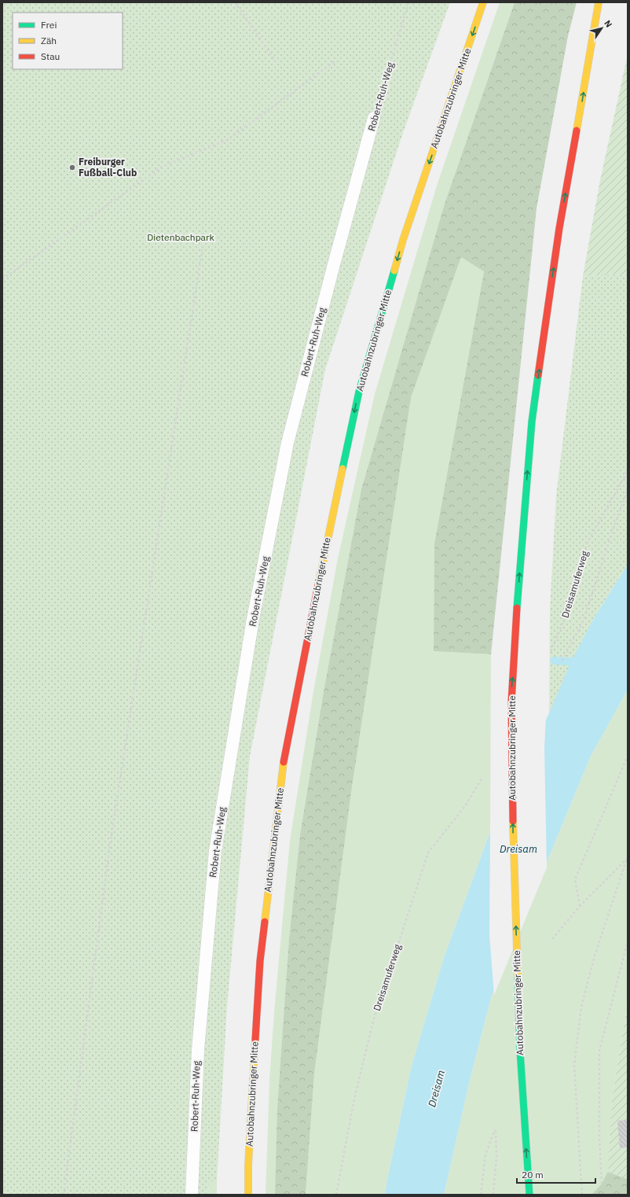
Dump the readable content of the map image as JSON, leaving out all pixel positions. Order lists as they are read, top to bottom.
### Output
{
  "streets": {
    "highway": ["Autobahnzubringer Mitte"],
    "lane": ["Robert-Ruh-Weg"],
    "path": ["Dreisamuferweg"]
  },
  "water": ["Dreisam"],
  "parks": ["Dietenbachpark"],
  "places": ["Freiburger Fußball-Club"],
  "legend": ["Frei", "Zäh", "Stau"],
  "scale_bar": "20 m",
  "north": "top right"
}
